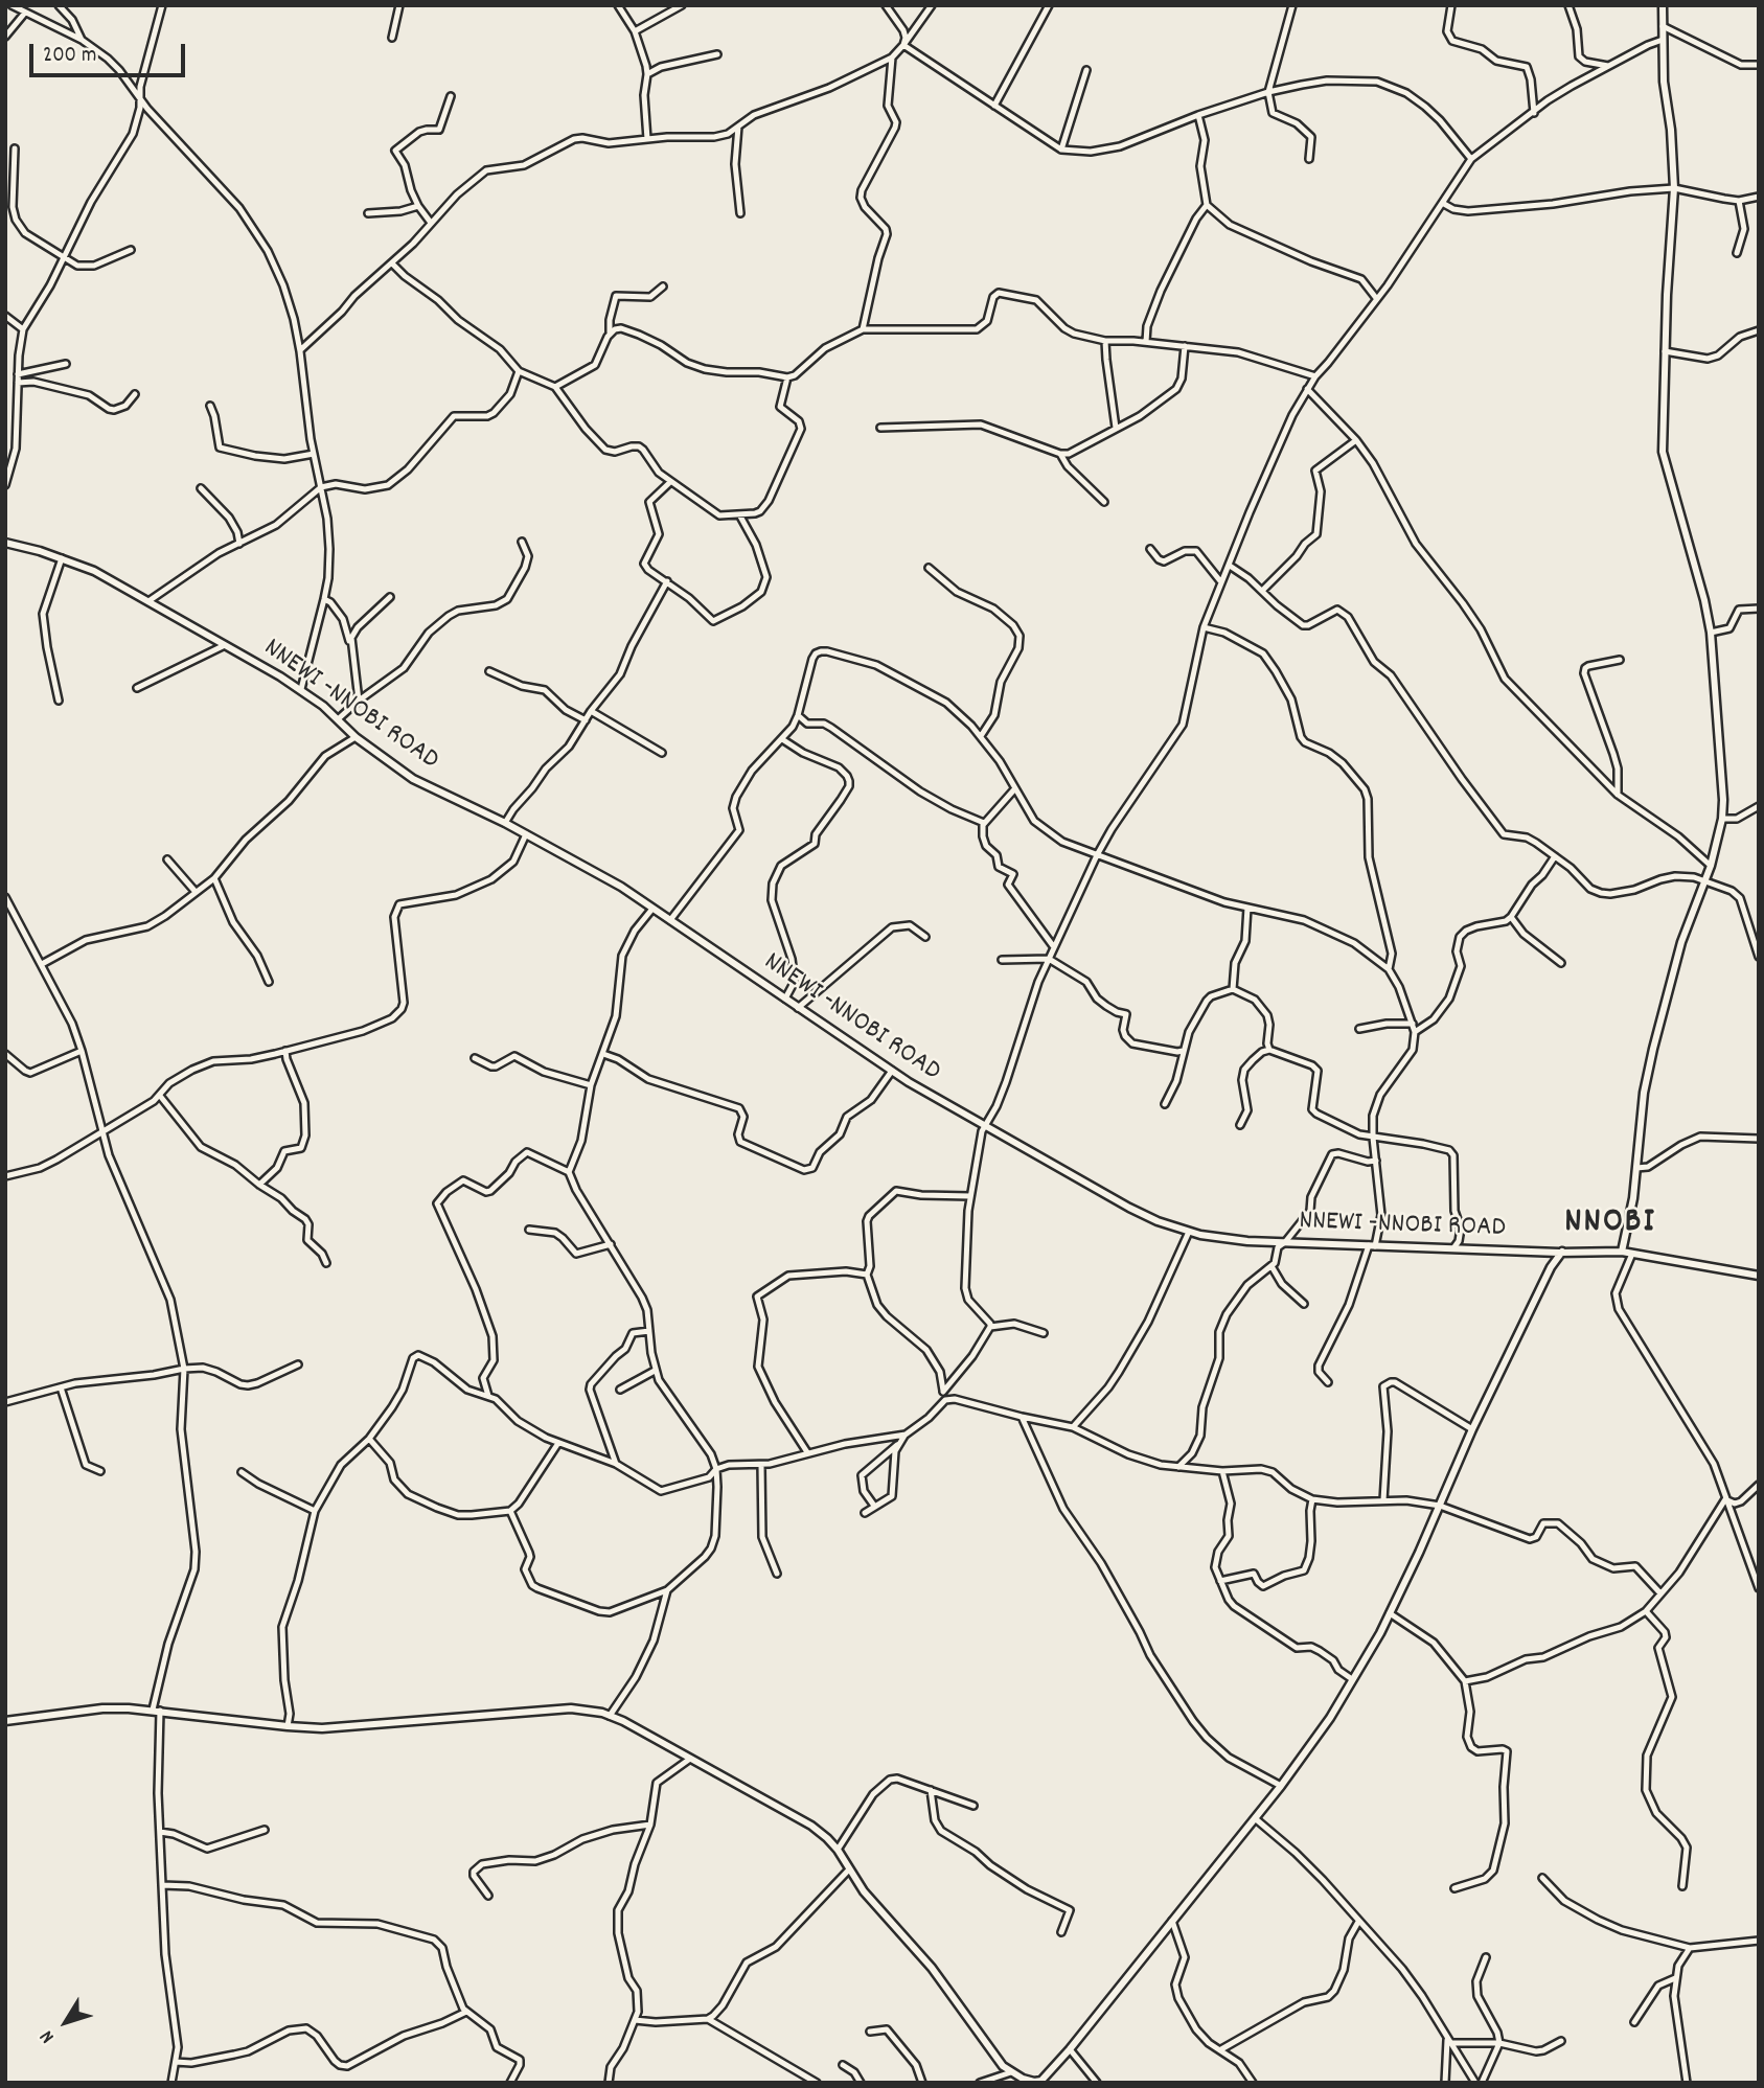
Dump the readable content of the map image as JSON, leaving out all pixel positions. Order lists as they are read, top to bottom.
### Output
{
  "streets": {
    "main road": ["NNEWI -NNOBI ROAD"]
  },
  "districts": ["NNOBI"],
  "scale_bar": "200 m",
  "north": "bottom left"
}
